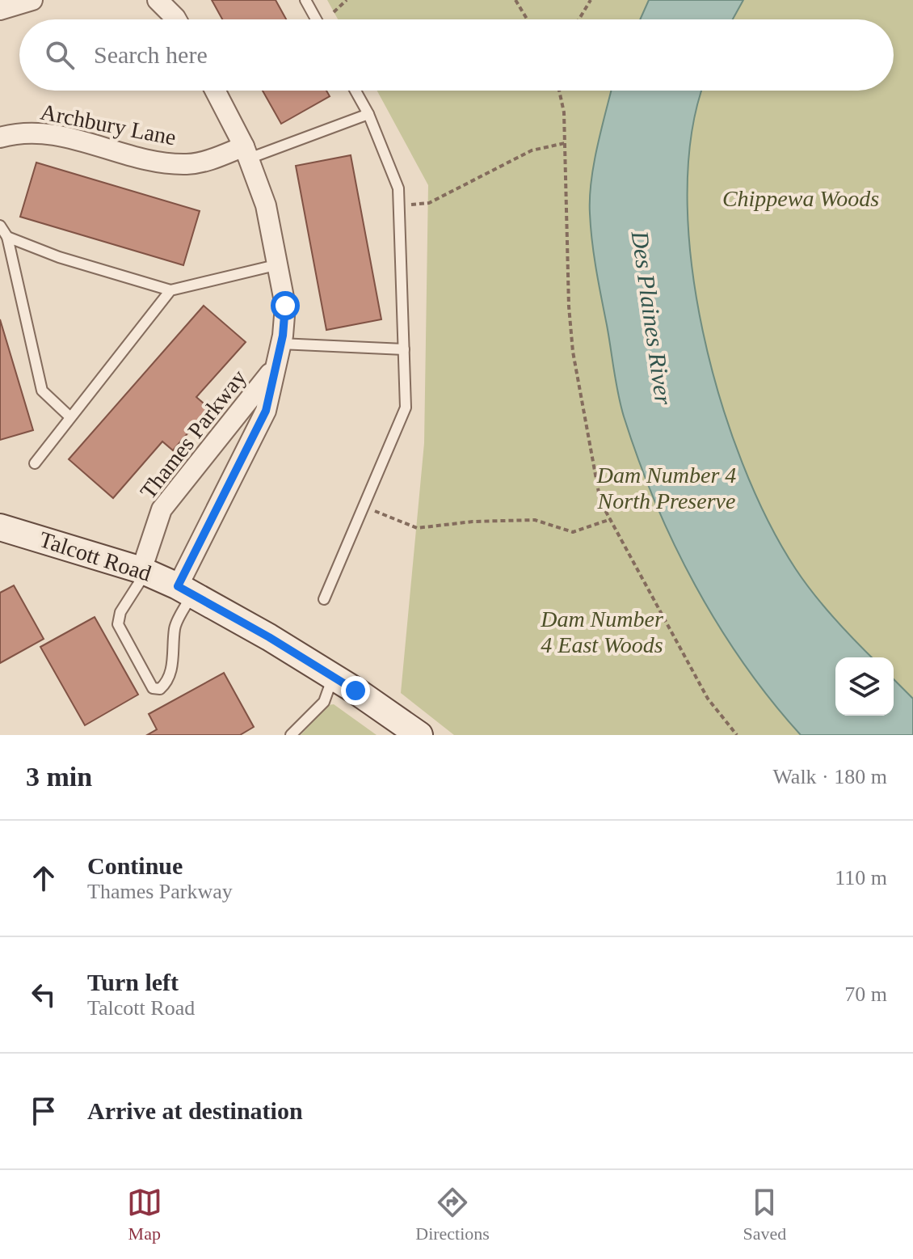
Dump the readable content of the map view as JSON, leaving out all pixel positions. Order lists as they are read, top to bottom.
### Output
{
  "streets": {
    "main road": ["Talcott Road"],
    "street": ["Archbury Lane", "Thames Parkway"]
  },
  "crossings": [
    ["Archbury Lane", "Thames Parkway"],
    ["Thames Parkway", "Talcott Road"]
  ],
  "water": ["Des Plaines River"],
  "parks": ["Chippewa Woods", "Dam Number 4 North Preserve", "Dam Number 4 East Woods"],
  "page": {
    "search": "Search here",
    "heading": ["3 min", "Walk · 180 m"],
    "list": [
      ["Continue", "Thames Parkway", "110 m"],
      ["Turn left", "Talcott Road", "70 m"],
      "Arrive at destination"
    ],
    "nav": ["Map", "Directions", "Saved"]
  }
}
